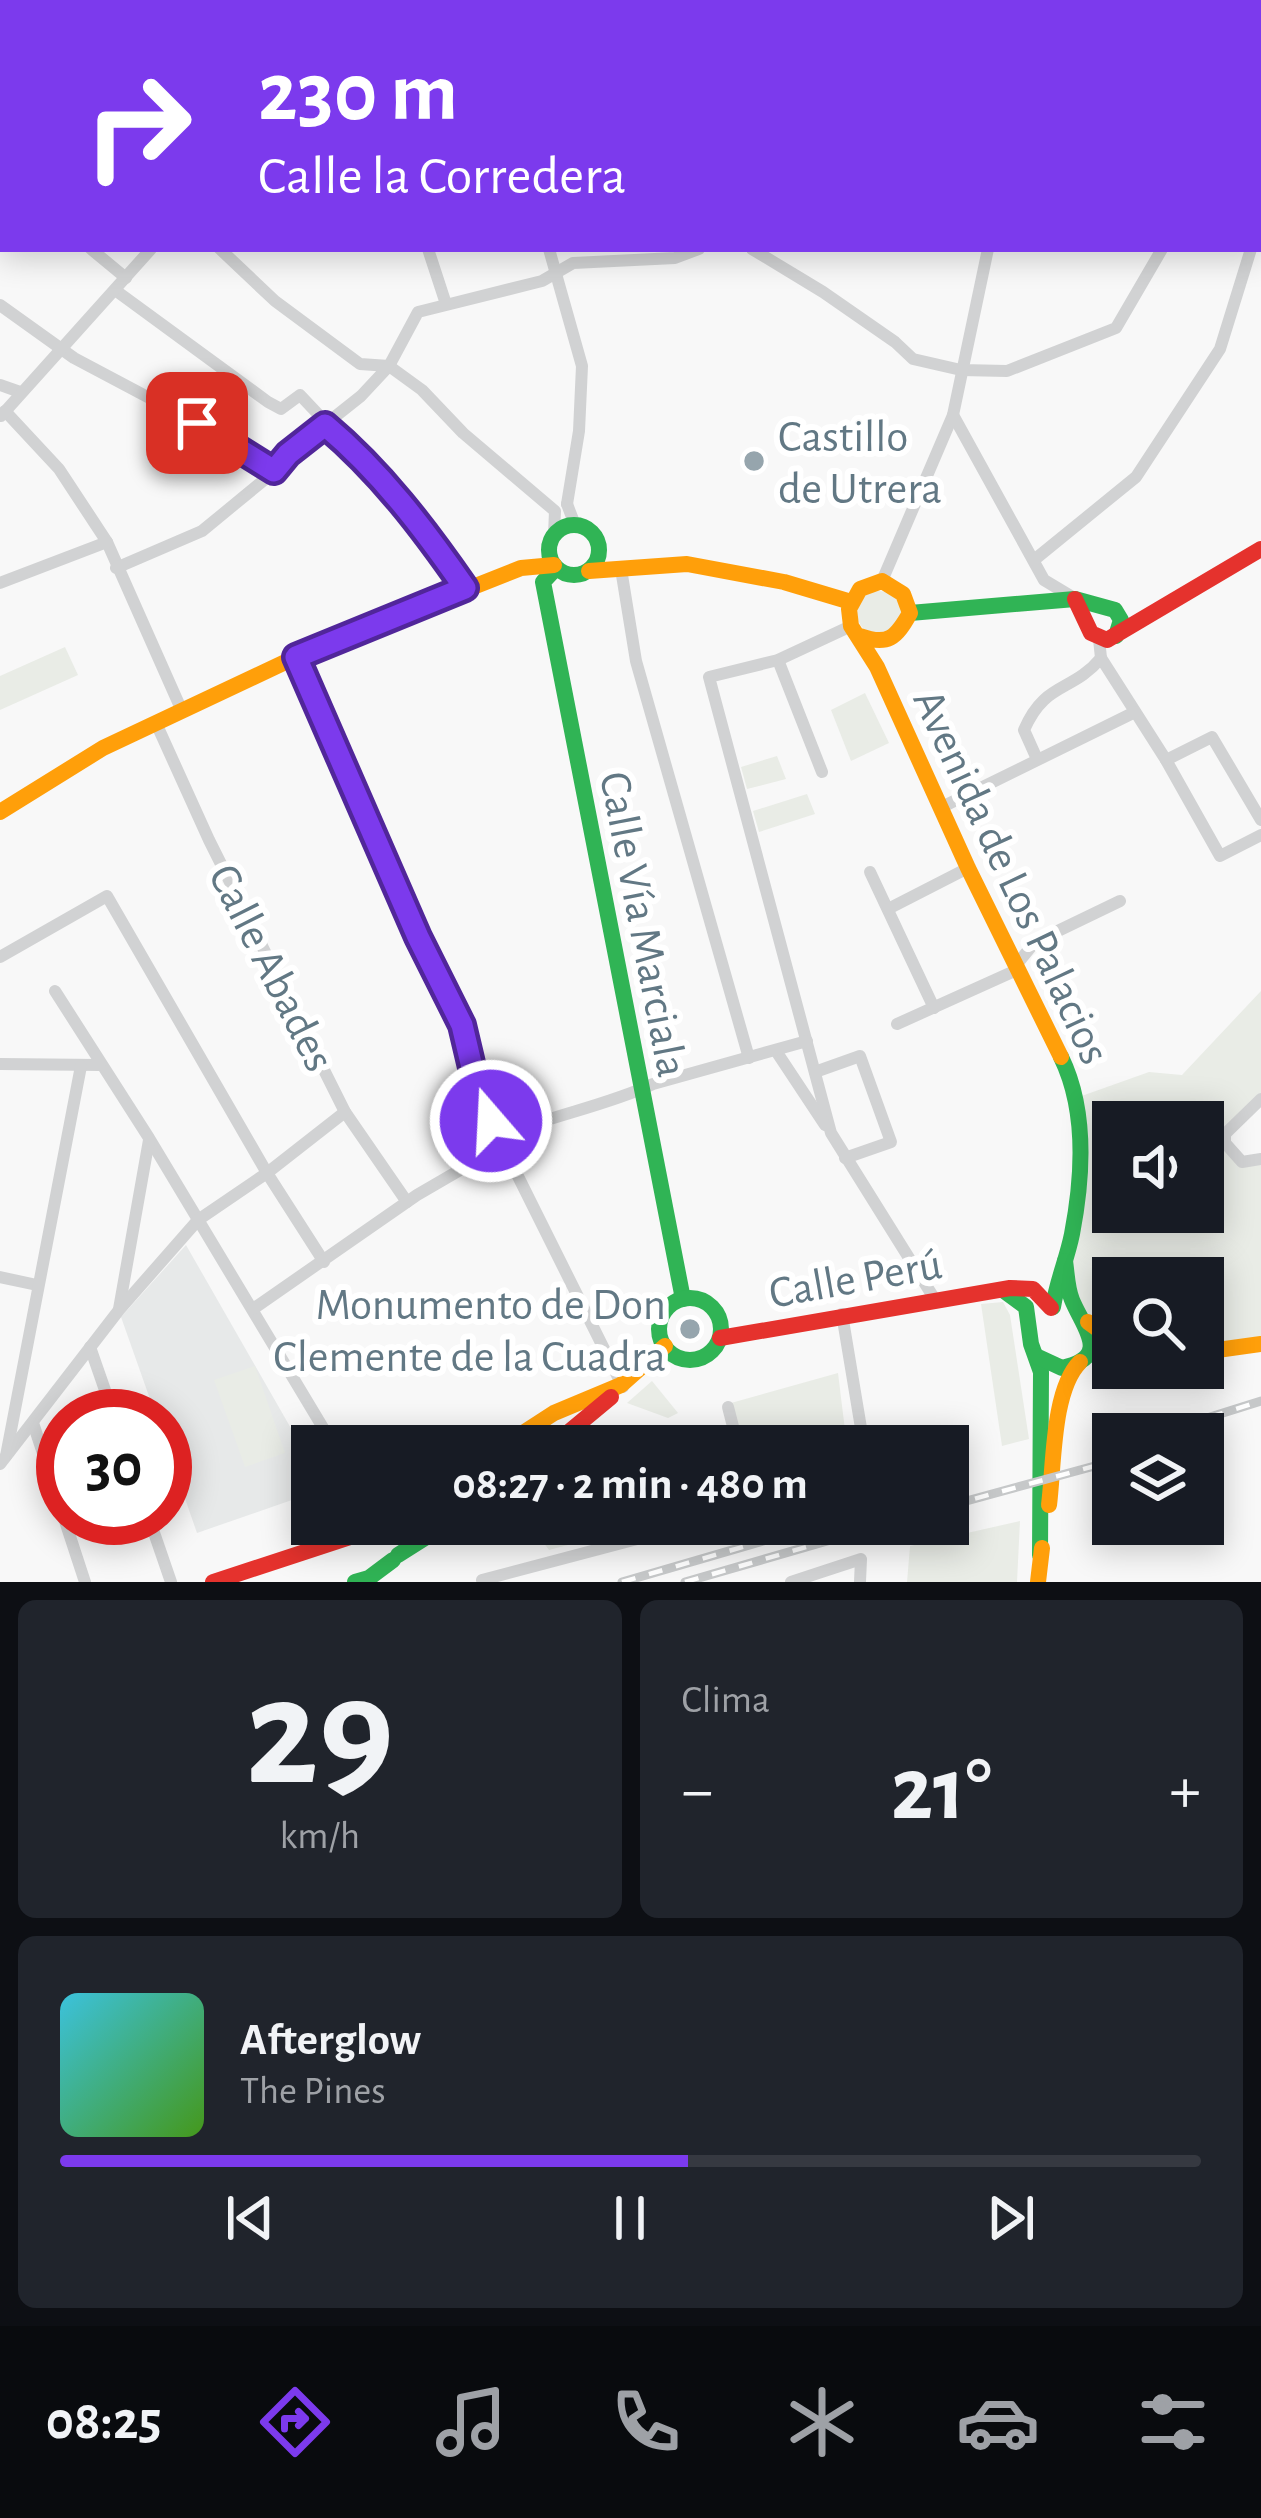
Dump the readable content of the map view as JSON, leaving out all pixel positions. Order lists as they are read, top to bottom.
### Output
{
  "streets": {
    "street": [
      "Avenida de Los Palacios",
      "Calle Vía Marciala",
      "Calle Abades",
      "Calle Perú"
    ]
  },
  "crossings": [
    ["Avenida de Los Palacios", "Calle Perú"],
    ["Calle Vía Marciala", "Calle Perú"]
  ],
  "places": ["Castillo de Utrera", "Monumento de Don Clemente de la Cuadra"],
  "page": {
    "turn": ["230 m", "Calle la Corredera"],
    "limit": "30",
    "trip": "08:27 · 2 min · 480 m",
    "tile": [
      ["29", "km/h"],
      "Clima"
    ],
    "heat": ["−", "21°", "+"],
    "song": ["Afterglow", "The Pines"],
    "tabs": "08:25"
  }
}
